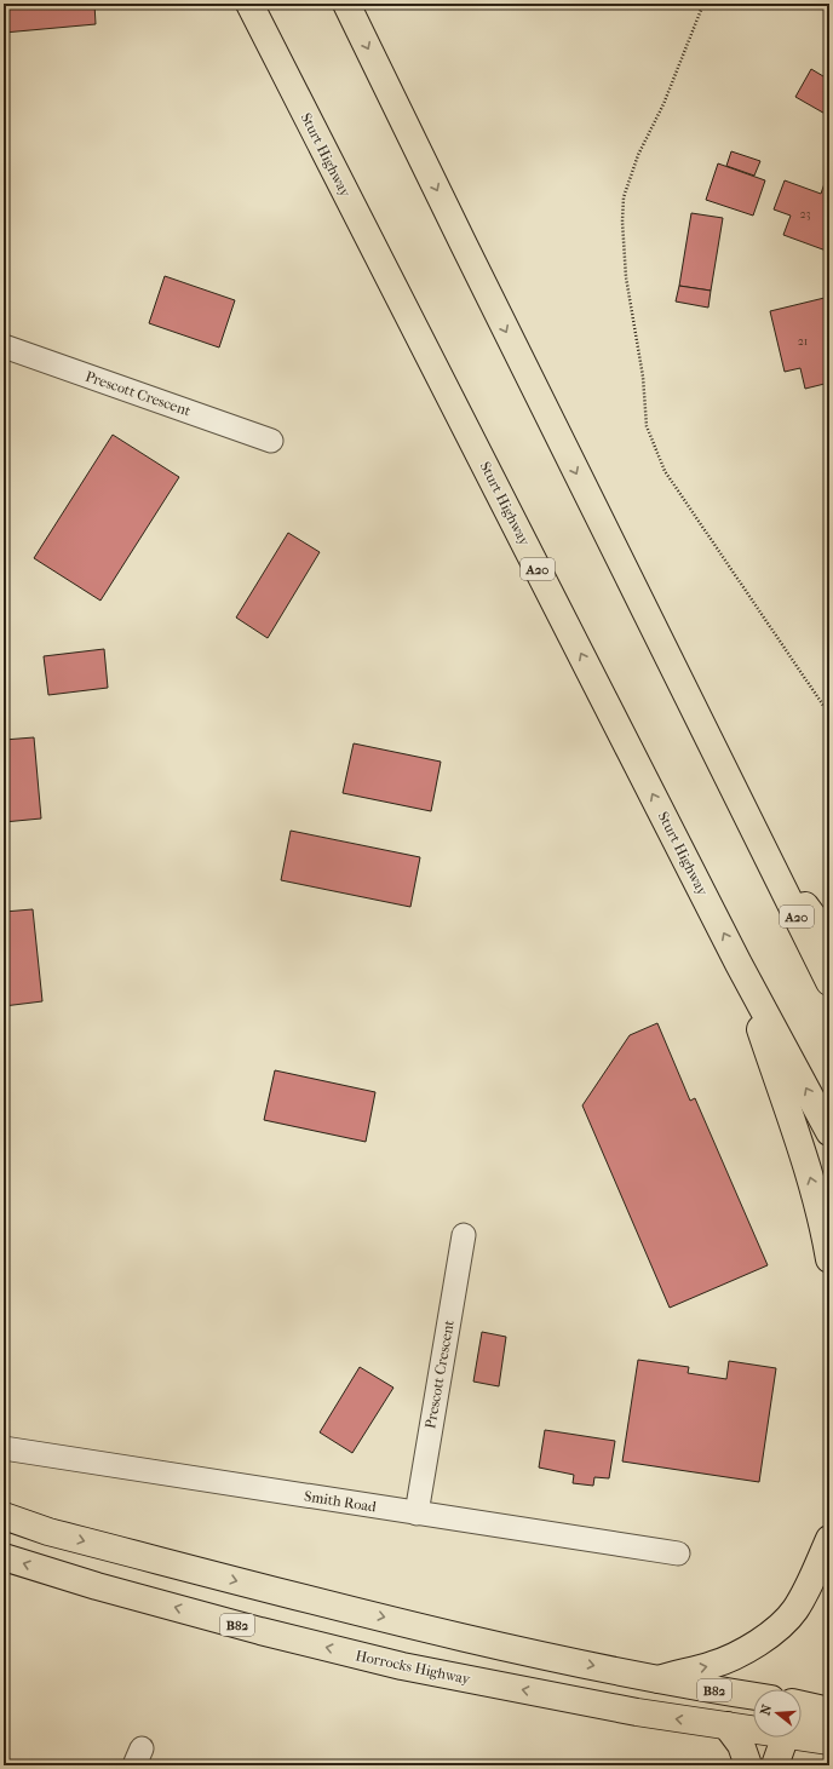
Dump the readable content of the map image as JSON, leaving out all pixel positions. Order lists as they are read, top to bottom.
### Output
{
  "streets": {
    "highway": [
      "Sturt Highway",
      "A20",
      "B82",
      "Horrocks Highway"
    ],
    "street": ["Prescott Crescent", "Smith Road"]
  },
  "crossings": [
    ["Prescott Crescent", "Smith Road"]
  ],
  "house_numbers": ["23", "21"],
  "north": "left"
}
